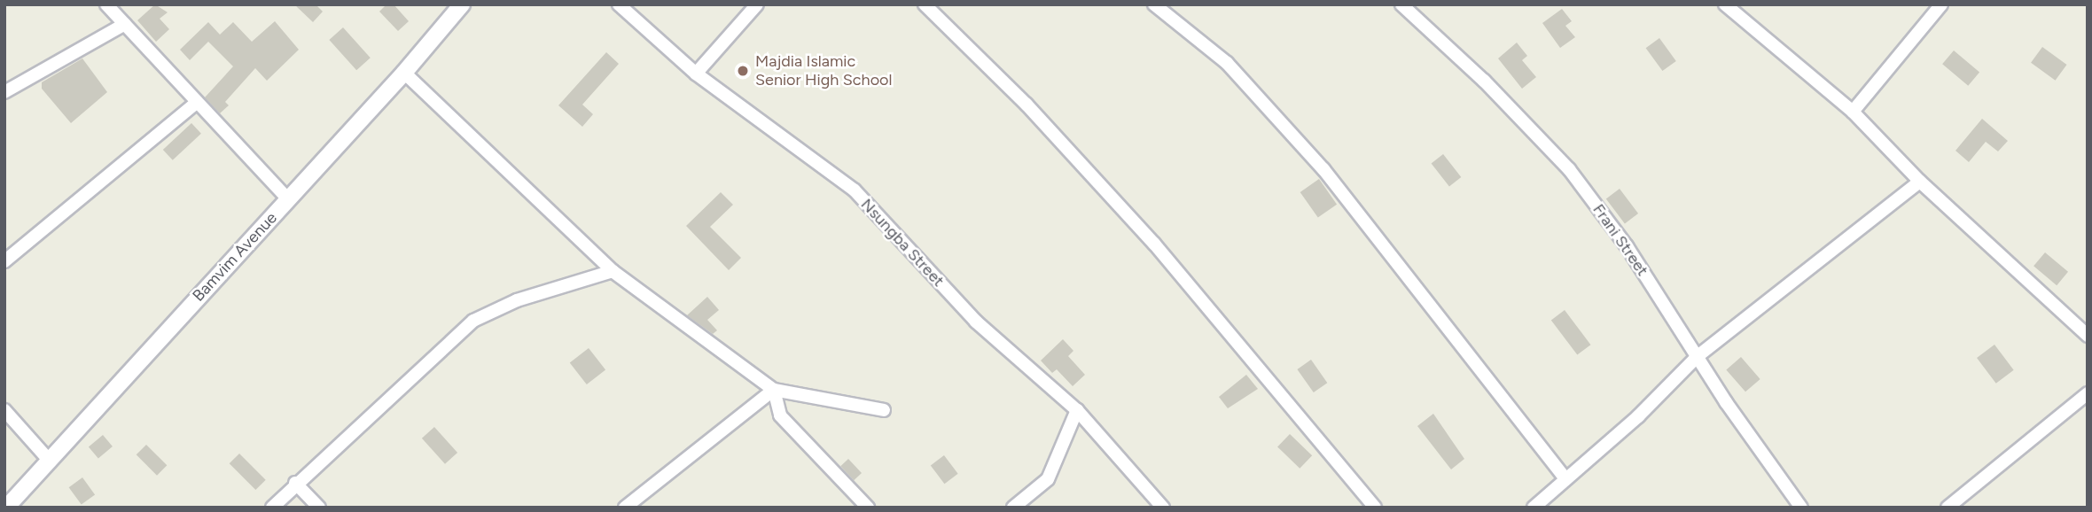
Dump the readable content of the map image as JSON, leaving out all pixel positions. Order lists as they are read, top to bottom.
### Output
{
  "streets": {
    "street": ["Frani Street", "Nsungba Street", "Bamvim Avenue"]
  },
  "places": ["Majdia Islamic Senior High School"]
}
